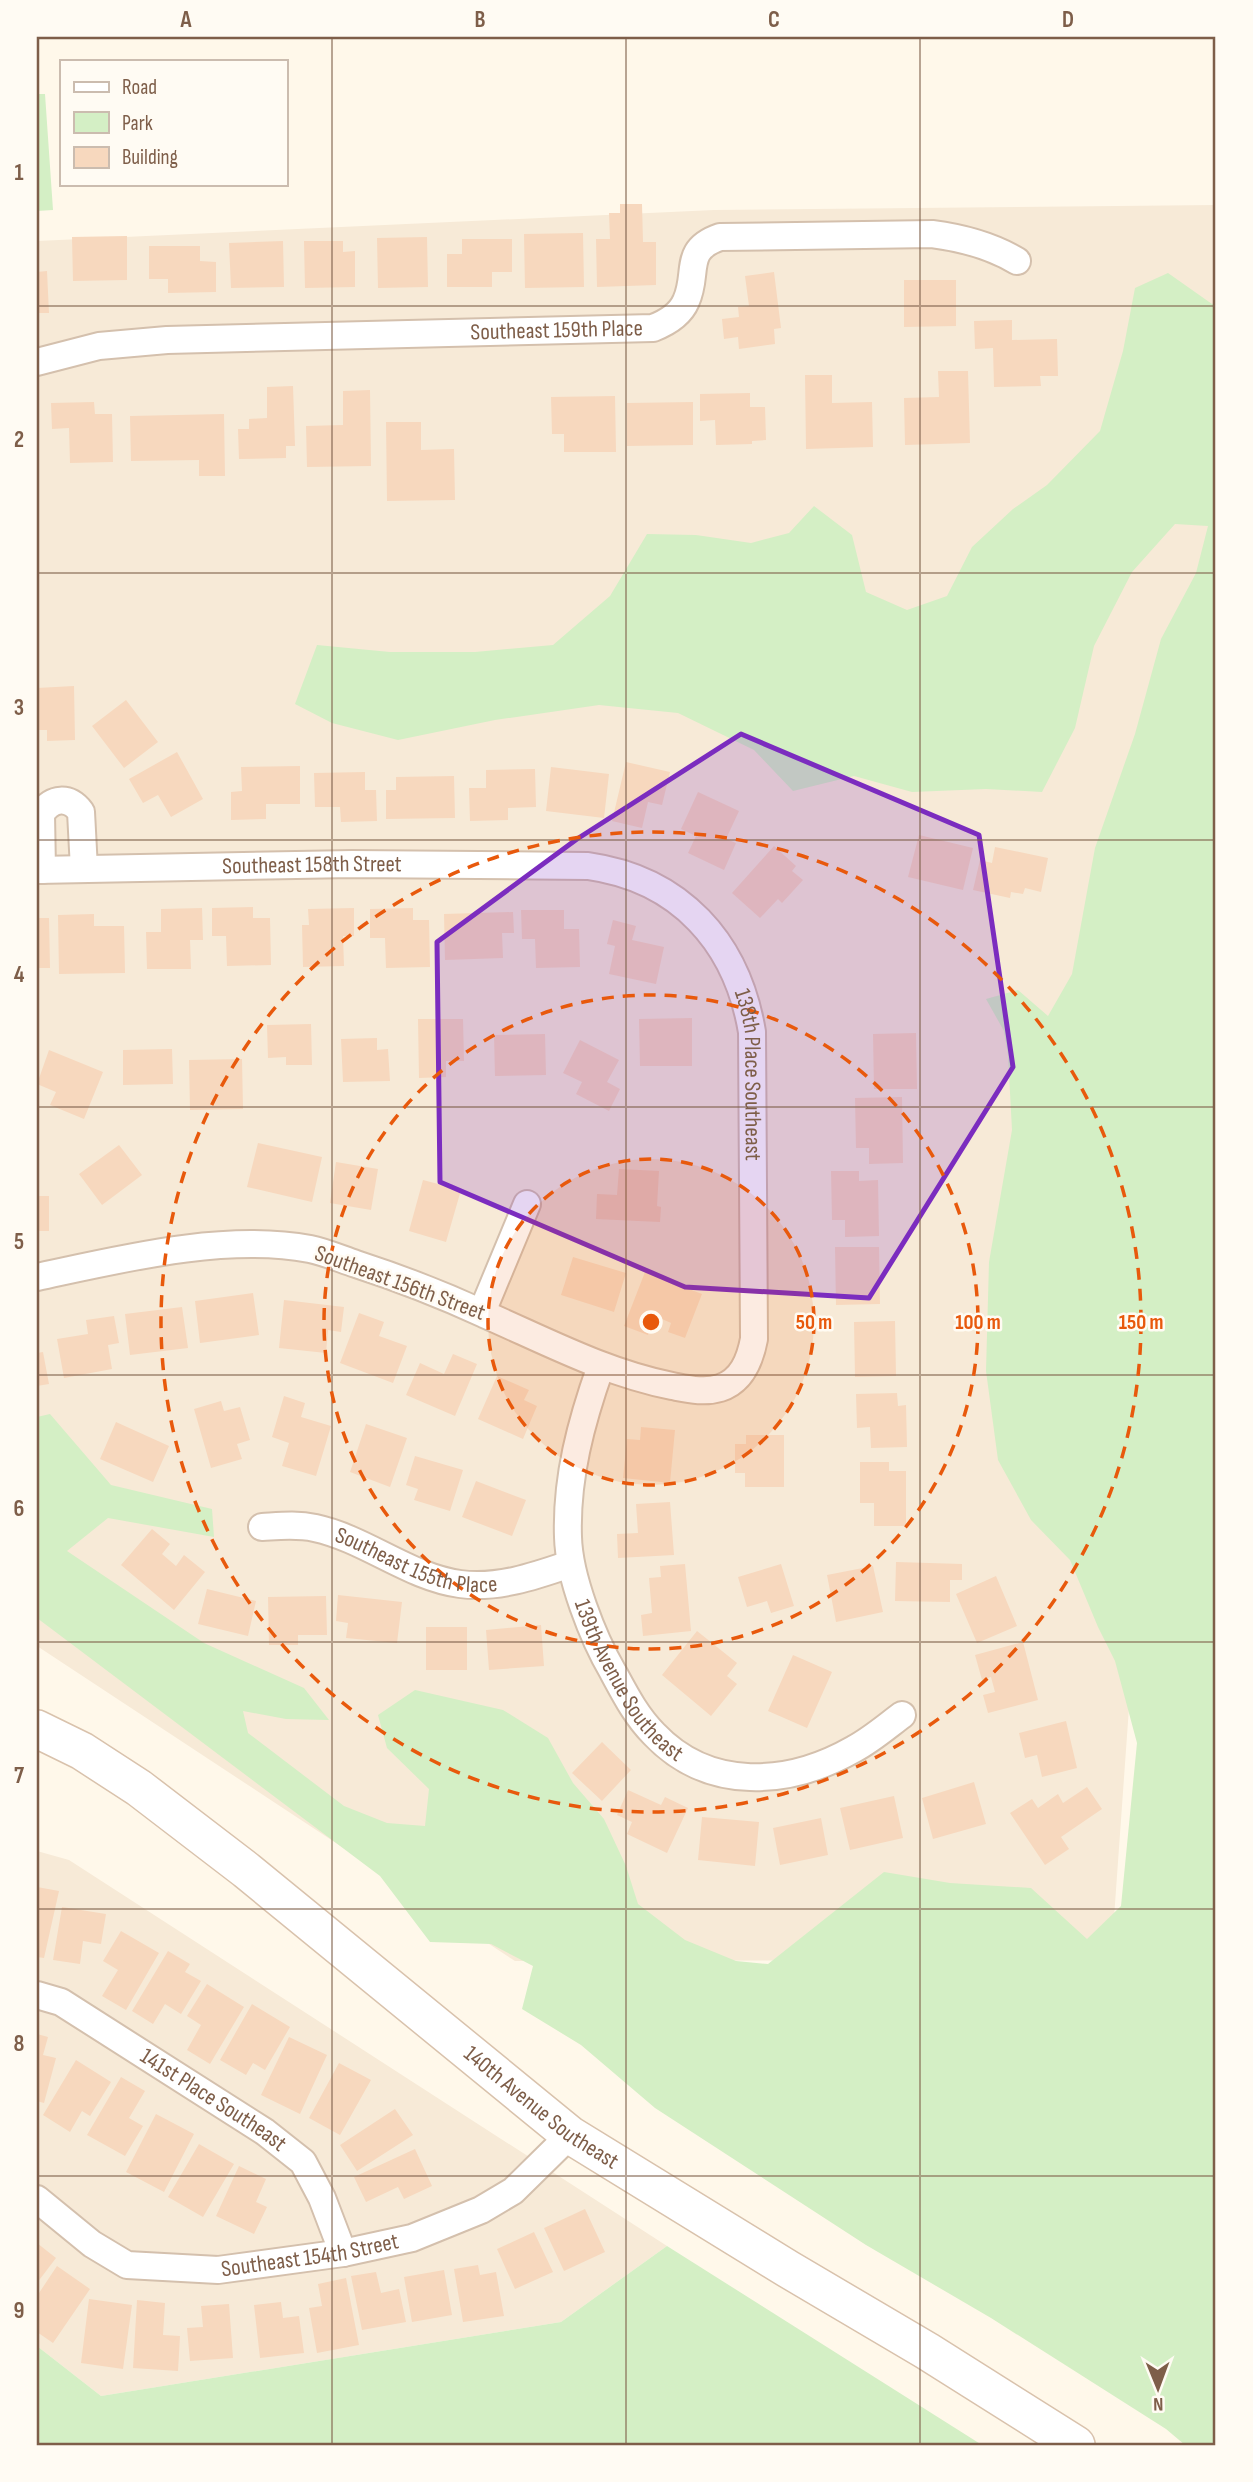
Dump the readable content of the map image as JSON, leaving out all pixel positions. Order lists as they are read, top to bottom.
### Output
{
  "streets": {
    "main road": ["140th Avenue Southeast"],
    "street": [
      "Southeast 159th Place",
      "Southeast 158th Street",
      "138th Place Southeast",
      "Southeast 156th Street",
      "Southeast 155th Place",
      "139th Avenue Southeast",
      "141st Place Southeast",
      "Southeast 154th Street"
    ]
  },
  "crossings": [
    ["Southeast 158th Street", "138th Place Southeast"],
    ["138th Place Southeast", "Southeast 156th Street"],
    ["Southeast 156th Street", "139th Avenue Southeast"],
    ["Southeast 155th Place", "139th Avenue Southeast"],
    ["141st Place Southeast", "Southeast 154th Street"],
    ["140th Avenue Southeast", "Southeast 154th Street"]
  ],
  "legend": ["Road", "Park", "Building"],
  "north": "bottom",
  "grid": {
    "columns": [
      "A",
      "B",
      "C",
      "D"
    ],
    "rows": [
      "1",
      "2",
      "3",
      "4",
      "5",
      "6",
      "7",
      "8",
      "9"
    ]
  },
  "rings": ["50 m", "100 m", "150 m"]
}
